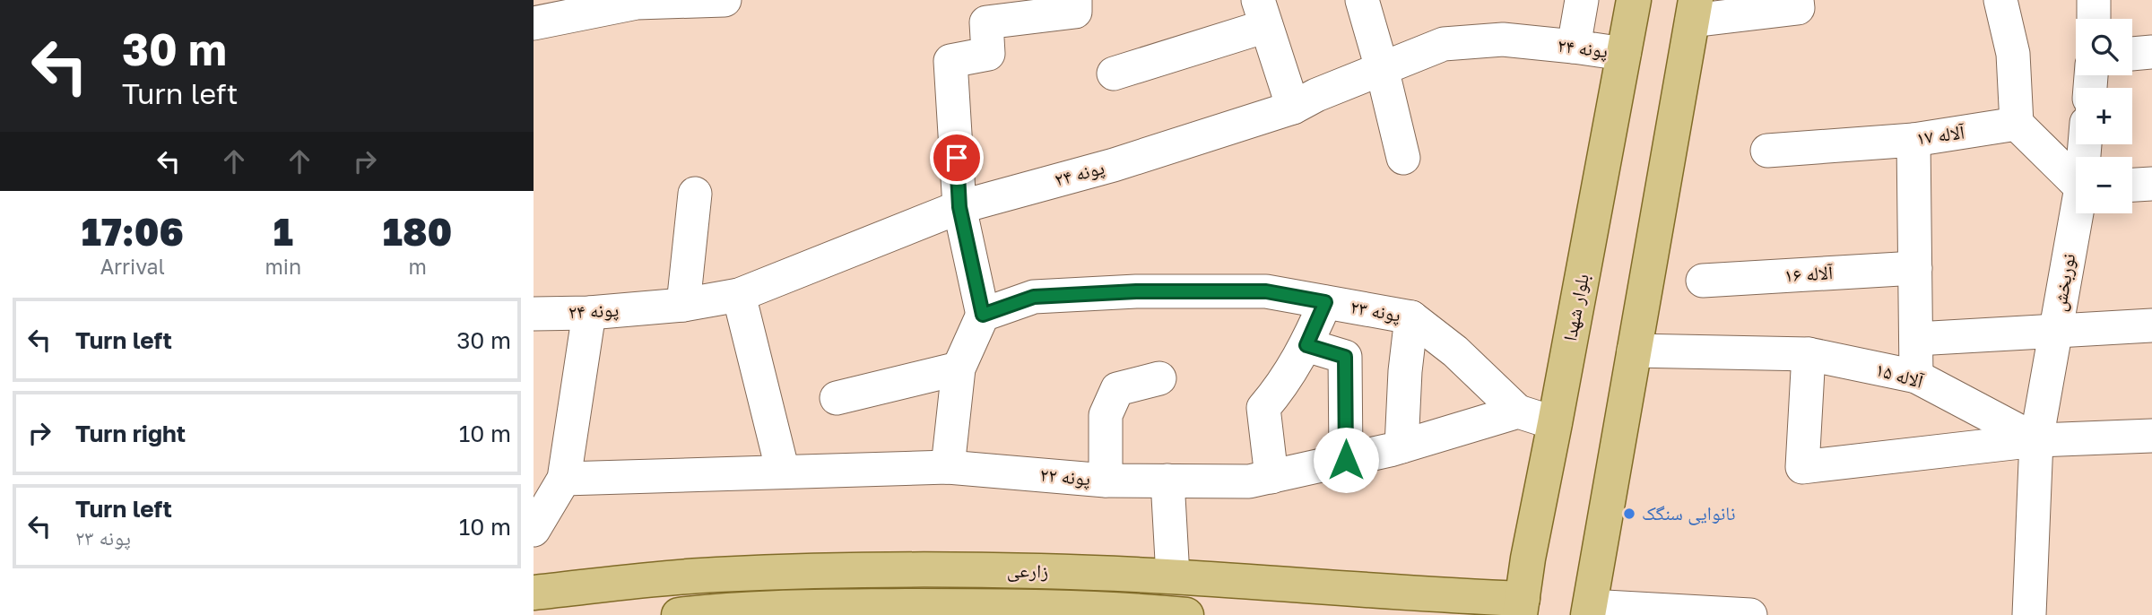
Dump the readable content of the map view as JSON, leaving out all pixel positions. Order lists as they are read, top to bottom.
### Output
{
  "streets": {
    "main road": ["بلوار شهدا", "زارعی"],
    "street": [
      "پونه ۲۴",
      "آلاله ۱۷",
      "آلاله ۱۶",
      "نوربخش",
      "پونه ۲۳",
      "آلاله ۱۵",
      "پونه ۲۲"
    ]
  },
  "crossings": [
    ["پونه ۲۴", "بلوار شهدا"],
    ["نوربخش", "آلاله ۱۵"],
    ["بلوار شهدا", "زارعی"],
    ["پونه ۲۳", "پونه ۲۲"]
  ],
  "places": ["نانوایی سنگک"],
  "page": {
    "turn": ["30 m", "Turn left"],
    "map_buttons": ["+", "−"],
    "eta": [
      "17:06",
      "Arrival",
      "1",
      "min",
      "180",
      "m"
    ],
    "list": [
      {
        "name": "Turn left",
        "value": "30 m"
      },
      {
        "name": "Turn right",
        "value": "10 m"
      },
      {
        "name": "Turn left",
        "note": "پونه ۲۳",
        "value": "10 m"
      }
    ]
  }
}
